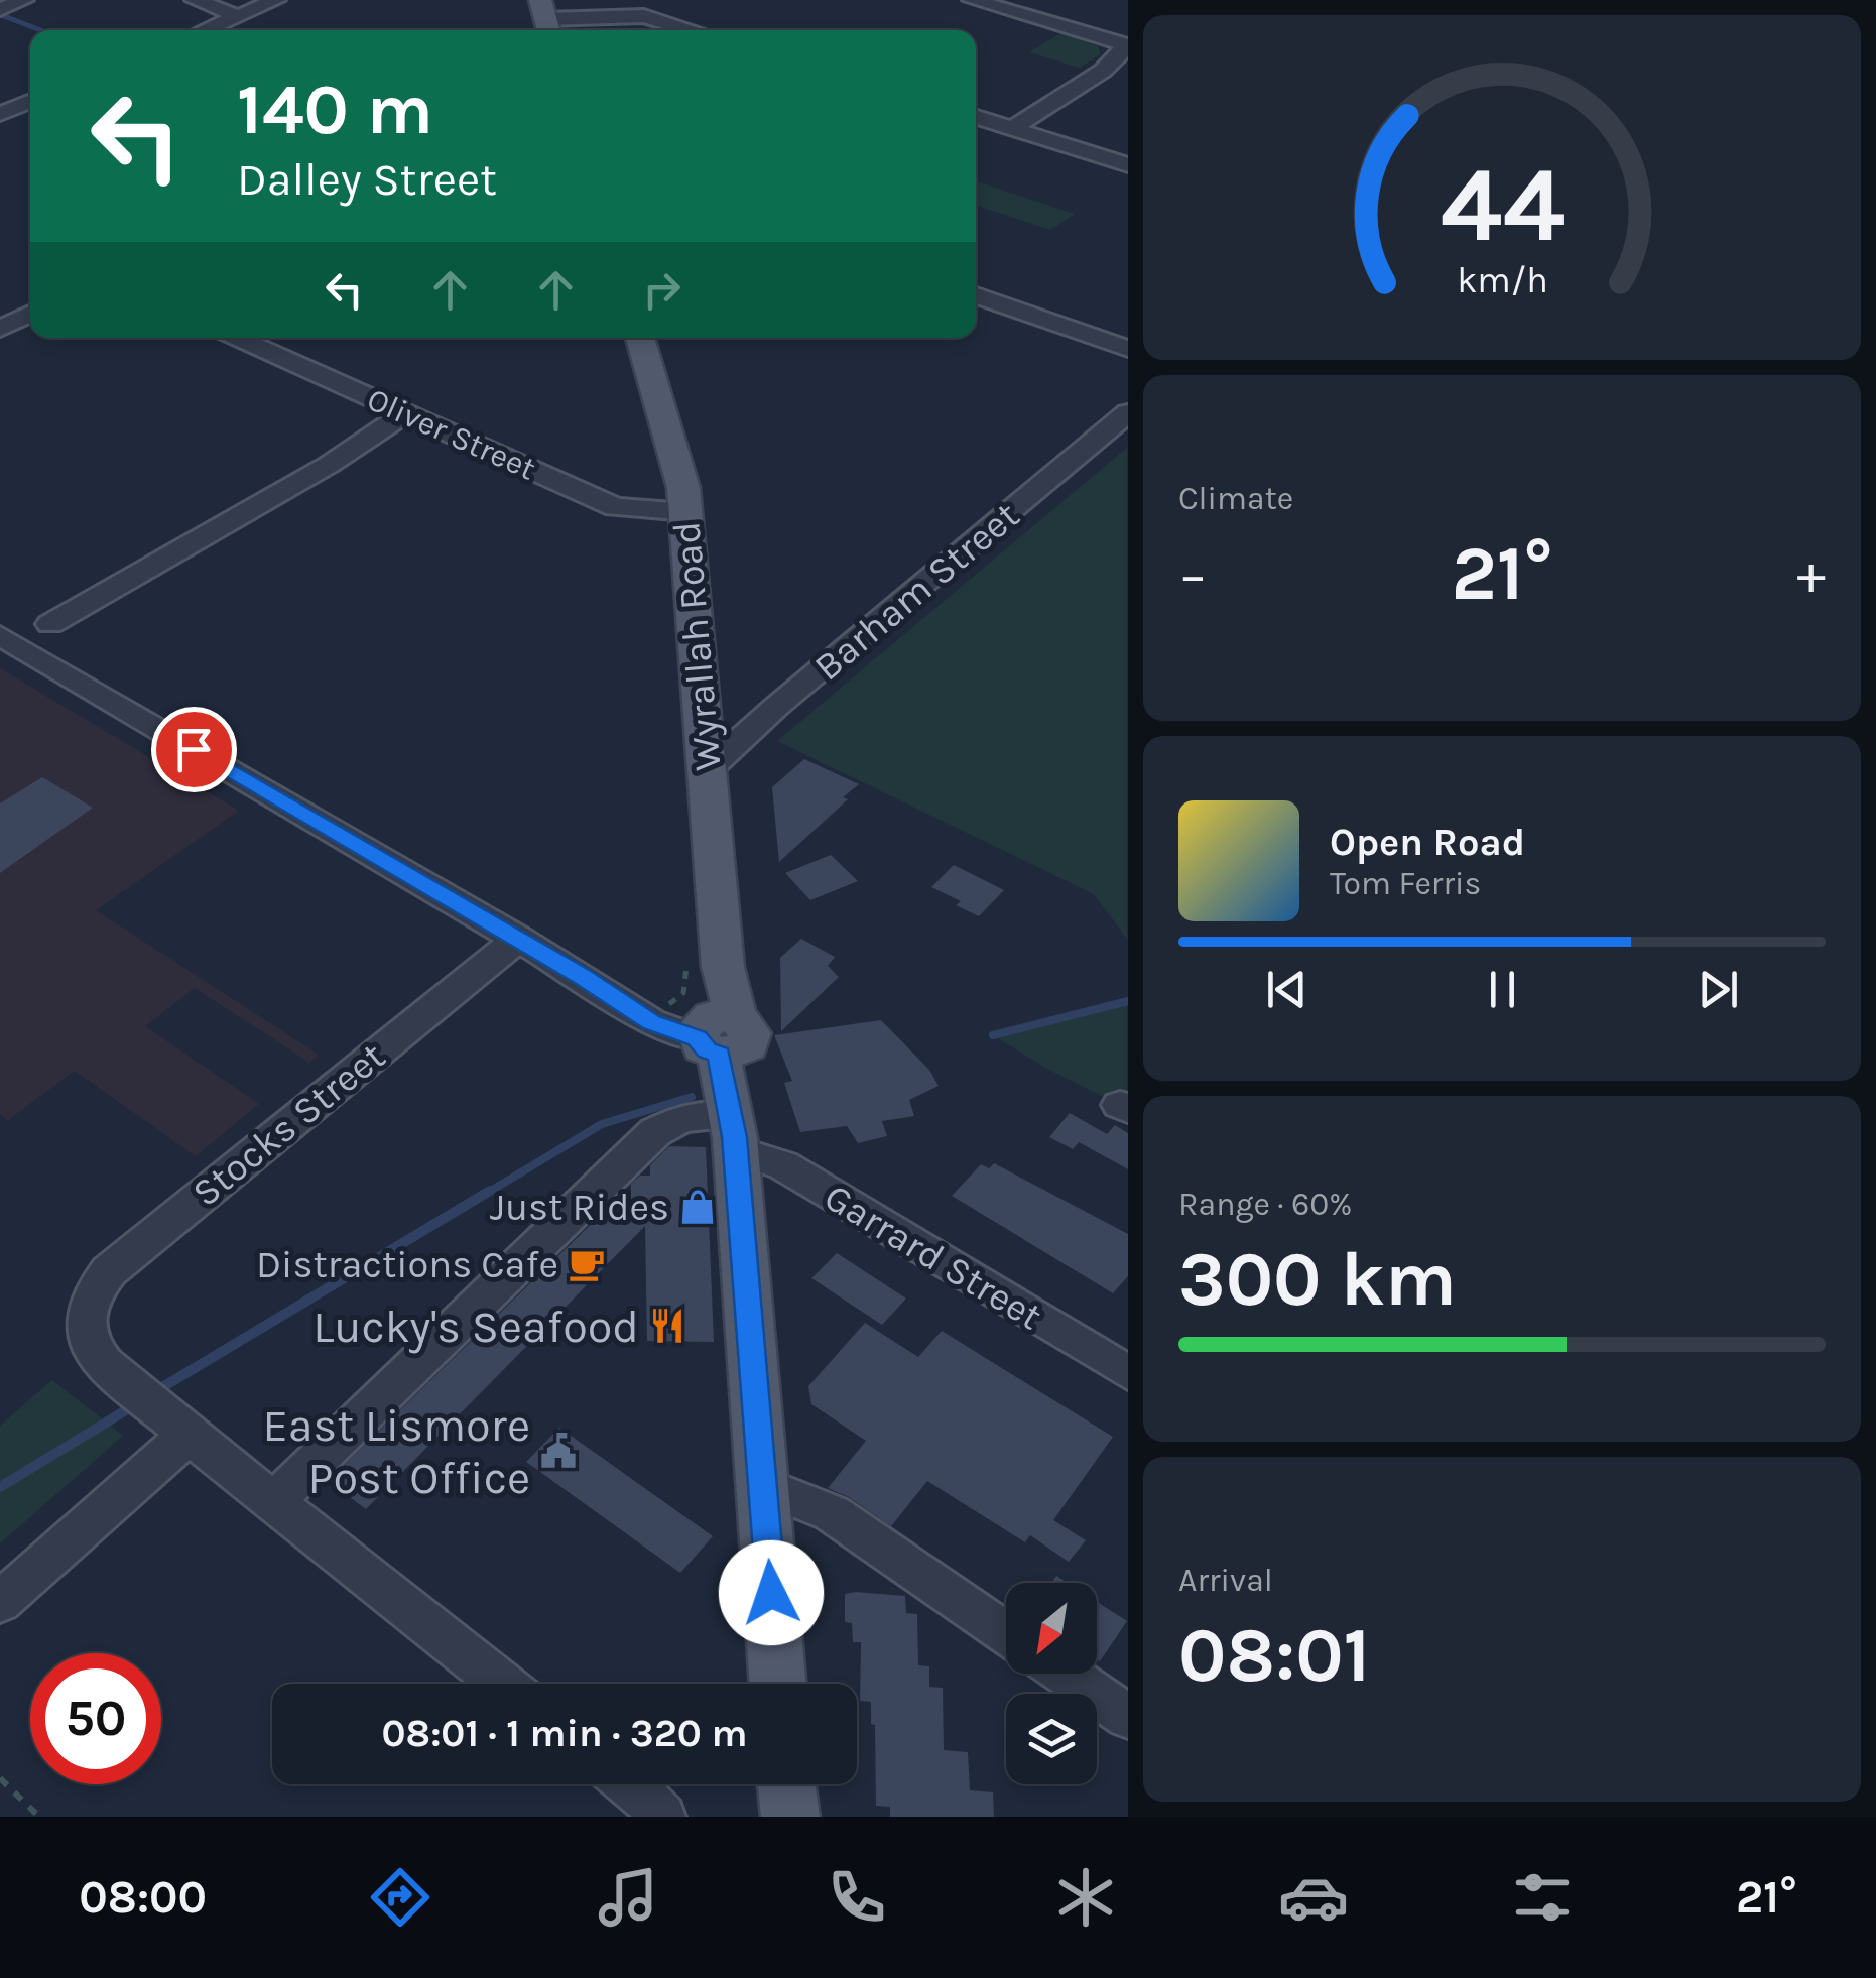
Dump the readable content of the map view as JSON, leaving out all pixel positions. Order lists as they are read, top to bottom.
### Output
{
  "streets": {
    "main road": ["Wyrallah Road"],
    "street": [
      "Oliver Street",
      "Barham Street",
      "Stocks Street",
      "Garrard Street"
    ]
  },
  "crossings": [
    ["Oliver Street", "Wyrallah Road"],
    ["Barham Street", "Wyrallah Road"],
    ["Wyrallah Road", "Garrard Street"]
  ],
  "places": {
    "shop": ["Just Rides"],
    "cafe": ["Distractions Cafe"],
    "restaurant": ["Lucky's Seafood"],
    "public building": ["East Lismore Post Office"]
  },
  "north": "bottom left",
  "page": {
    "turn": ["140 m", "Dalley Street"],
    "tile": [
      "Climate",
      ["Range · 60%", "300 km"],
      ["Arrival", "08:01"]
    ],
    "heat": ["−", "21°", "+"],
    "song": ["Open Road", "Tom Ferris"],
    "limit": "50",
    "trip": "08:01 · 1 min · 320 m",
    "tabs": ["08:00", "21°"],
    "gauge": ["44", "km/h"]
  }
}
